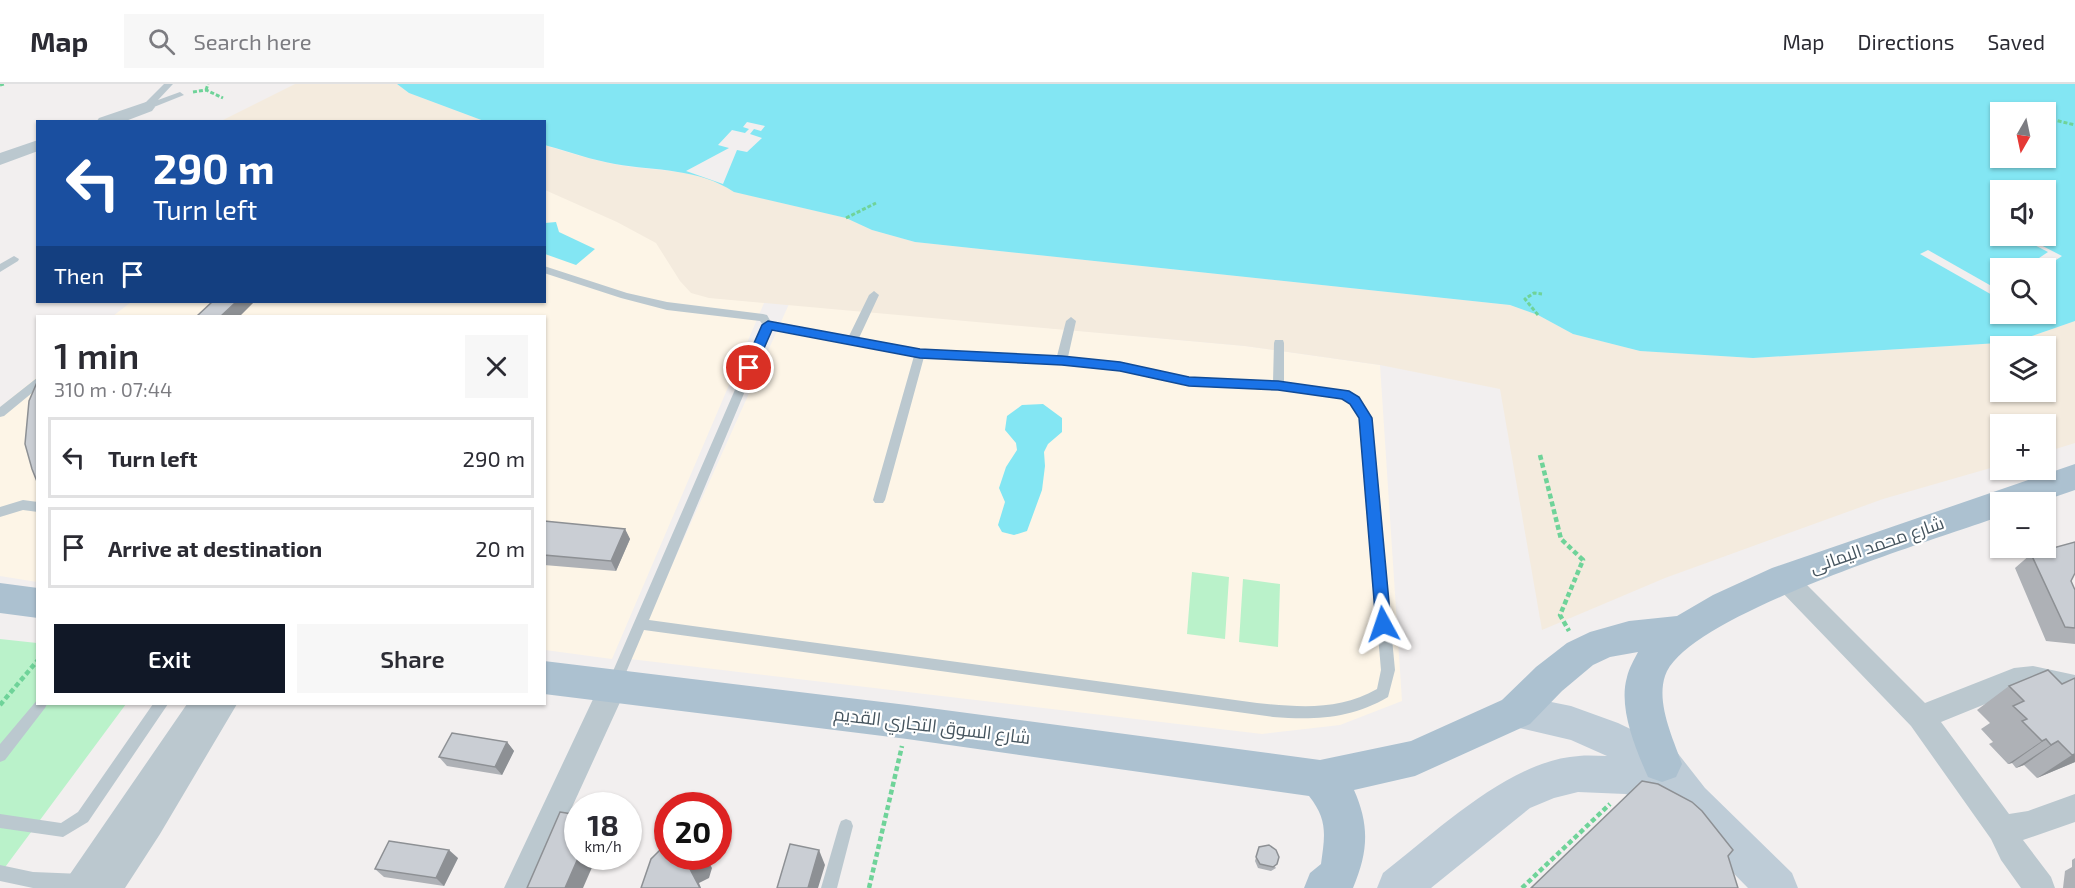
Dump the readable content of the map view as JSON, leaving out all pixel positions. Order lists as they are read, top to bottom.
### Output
{
  "streets": {
    "main road": ["شارع محمد اليمانى", "شارع السوق التجاري القديم"]
  },
  "crossings": [
    ["شارع محمد اليمانى", "شارع السوق التجاري القديم"]
  ],
  "north": "bottom",
  "page": {
    "header": "Map",
    "search": "Search here",
    "nav": ["Map", "Directions", "Saved"],
    "map_buttons": ["+", "−"],
    "turn": ["290 m", "Turn left"],
    "then": "Then",
    "heading": ["1 min", "310 m · 07:44"],
    "list": [
      {
        "name": "Turn left",
        "value": "290 m"
      },
      {
        "name": "Arrive at destination",
        "value": "20 m"
      }
    ],
    "buttons": ["Exit", "Share"],
    "speed": "18 km/h",
    "limit": "20"
  }
}
